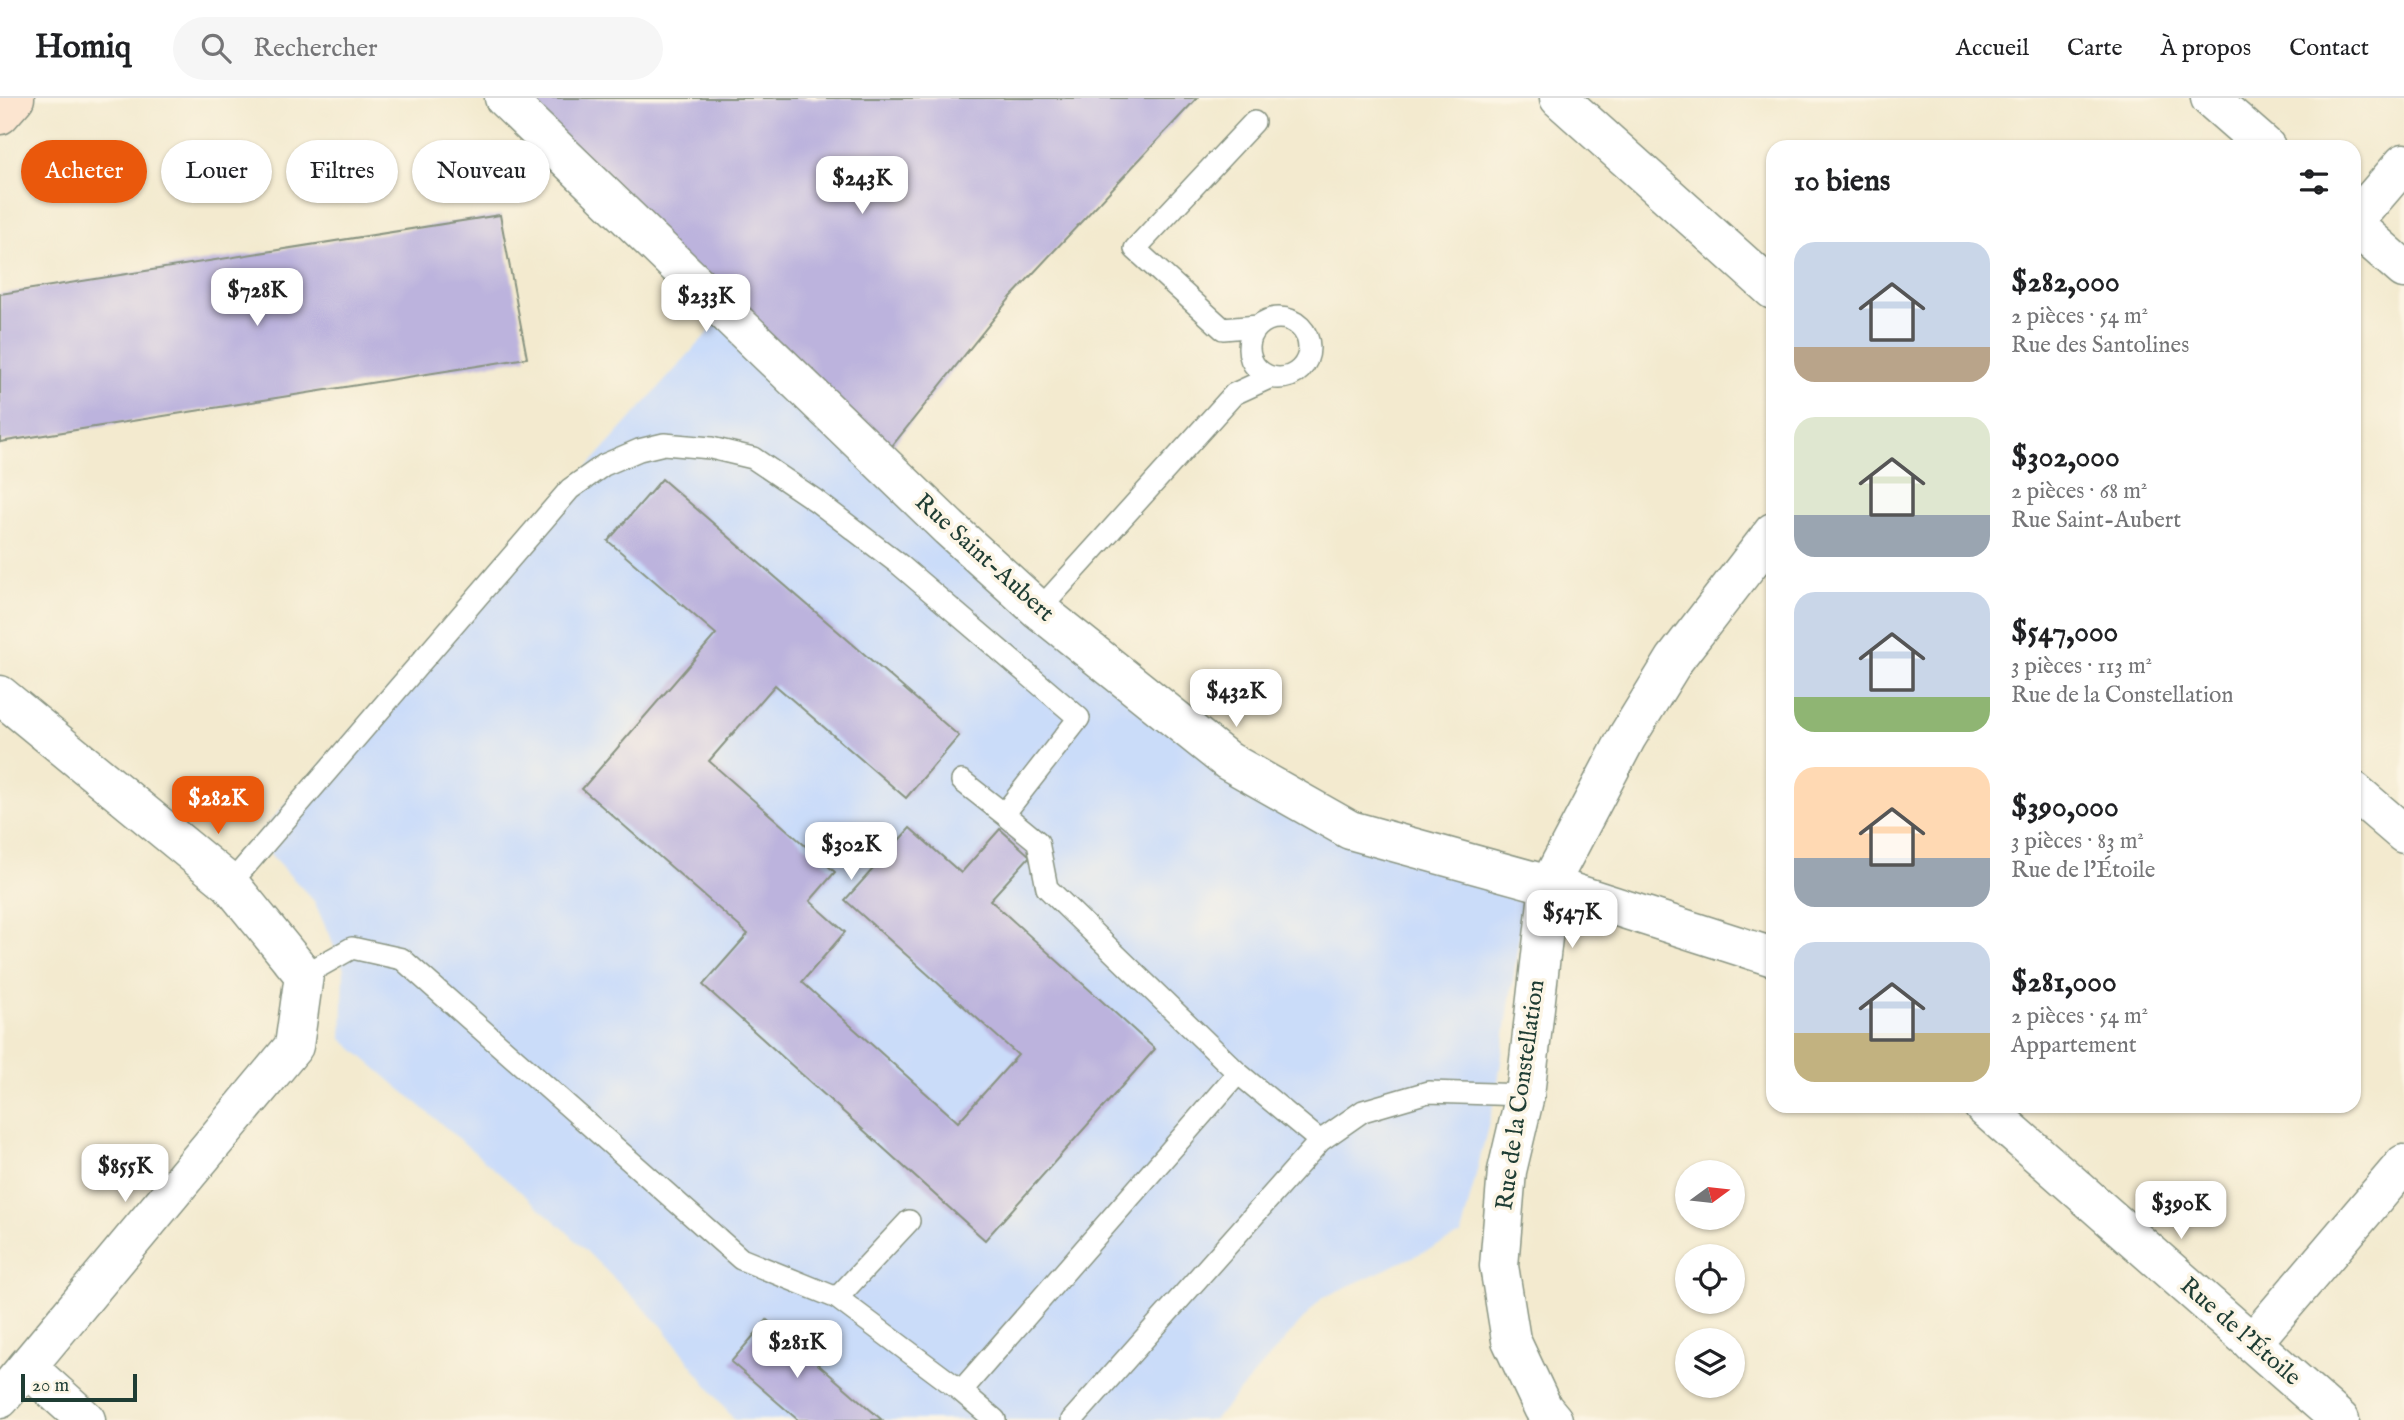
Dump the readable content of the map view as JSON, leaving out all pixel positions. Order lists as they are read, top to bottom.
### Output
{
  "streets": {
    "street": ["Rue Saint-Aubert", "Rue de la Constellation", "Rue de l'Étoile"]
  },
  "crossings": [
    ["Rue Saint-Aubert", "Rue de la Constellation"]
  ],
  "scale_bar": "20 m",
  "north": "right",
  "page": {
    "header": "Homiq",
    "search": "Rechercher",
    "nav": [
      "Accueil",
      "Carte",
      "À propos",
      "Contact"
    ],
    "chip": [
      "Acheter",
      "Louer",
      "Filtres",
      "Nouveau"
    ],
    "heading": "10 biens",
    "price": [
      "$243K",
      "$728K",
      "$233K",
      "$432K",
      "$282K",
      "$302K",
      "$547K",
      "$855K",
      "$390K",
      "$281K"
    ],
    "list": [
      {
        "name": "$282,000",
        "note": "2 pièces · 54 m² · Rue des Santolines"
      },
      {
        "name": "$302,000",
        "note": "2 pièces · 68 m² · Rue Saint-Aubert"
      },
      {
        "name": "$547,000",
        "note": "3 pièces · 113 m² · Rue de la Constellation"
      },
      {
        "name": "$390,000",
        "note": "3 pièces · 83 m² · Rue de l'Étoile"
      },
      {
        "name": "$281,000",
        "note": "2 pièces · 54 m² · Appartement"
      }
    ],
    "scale": "20 m"
  }
}
